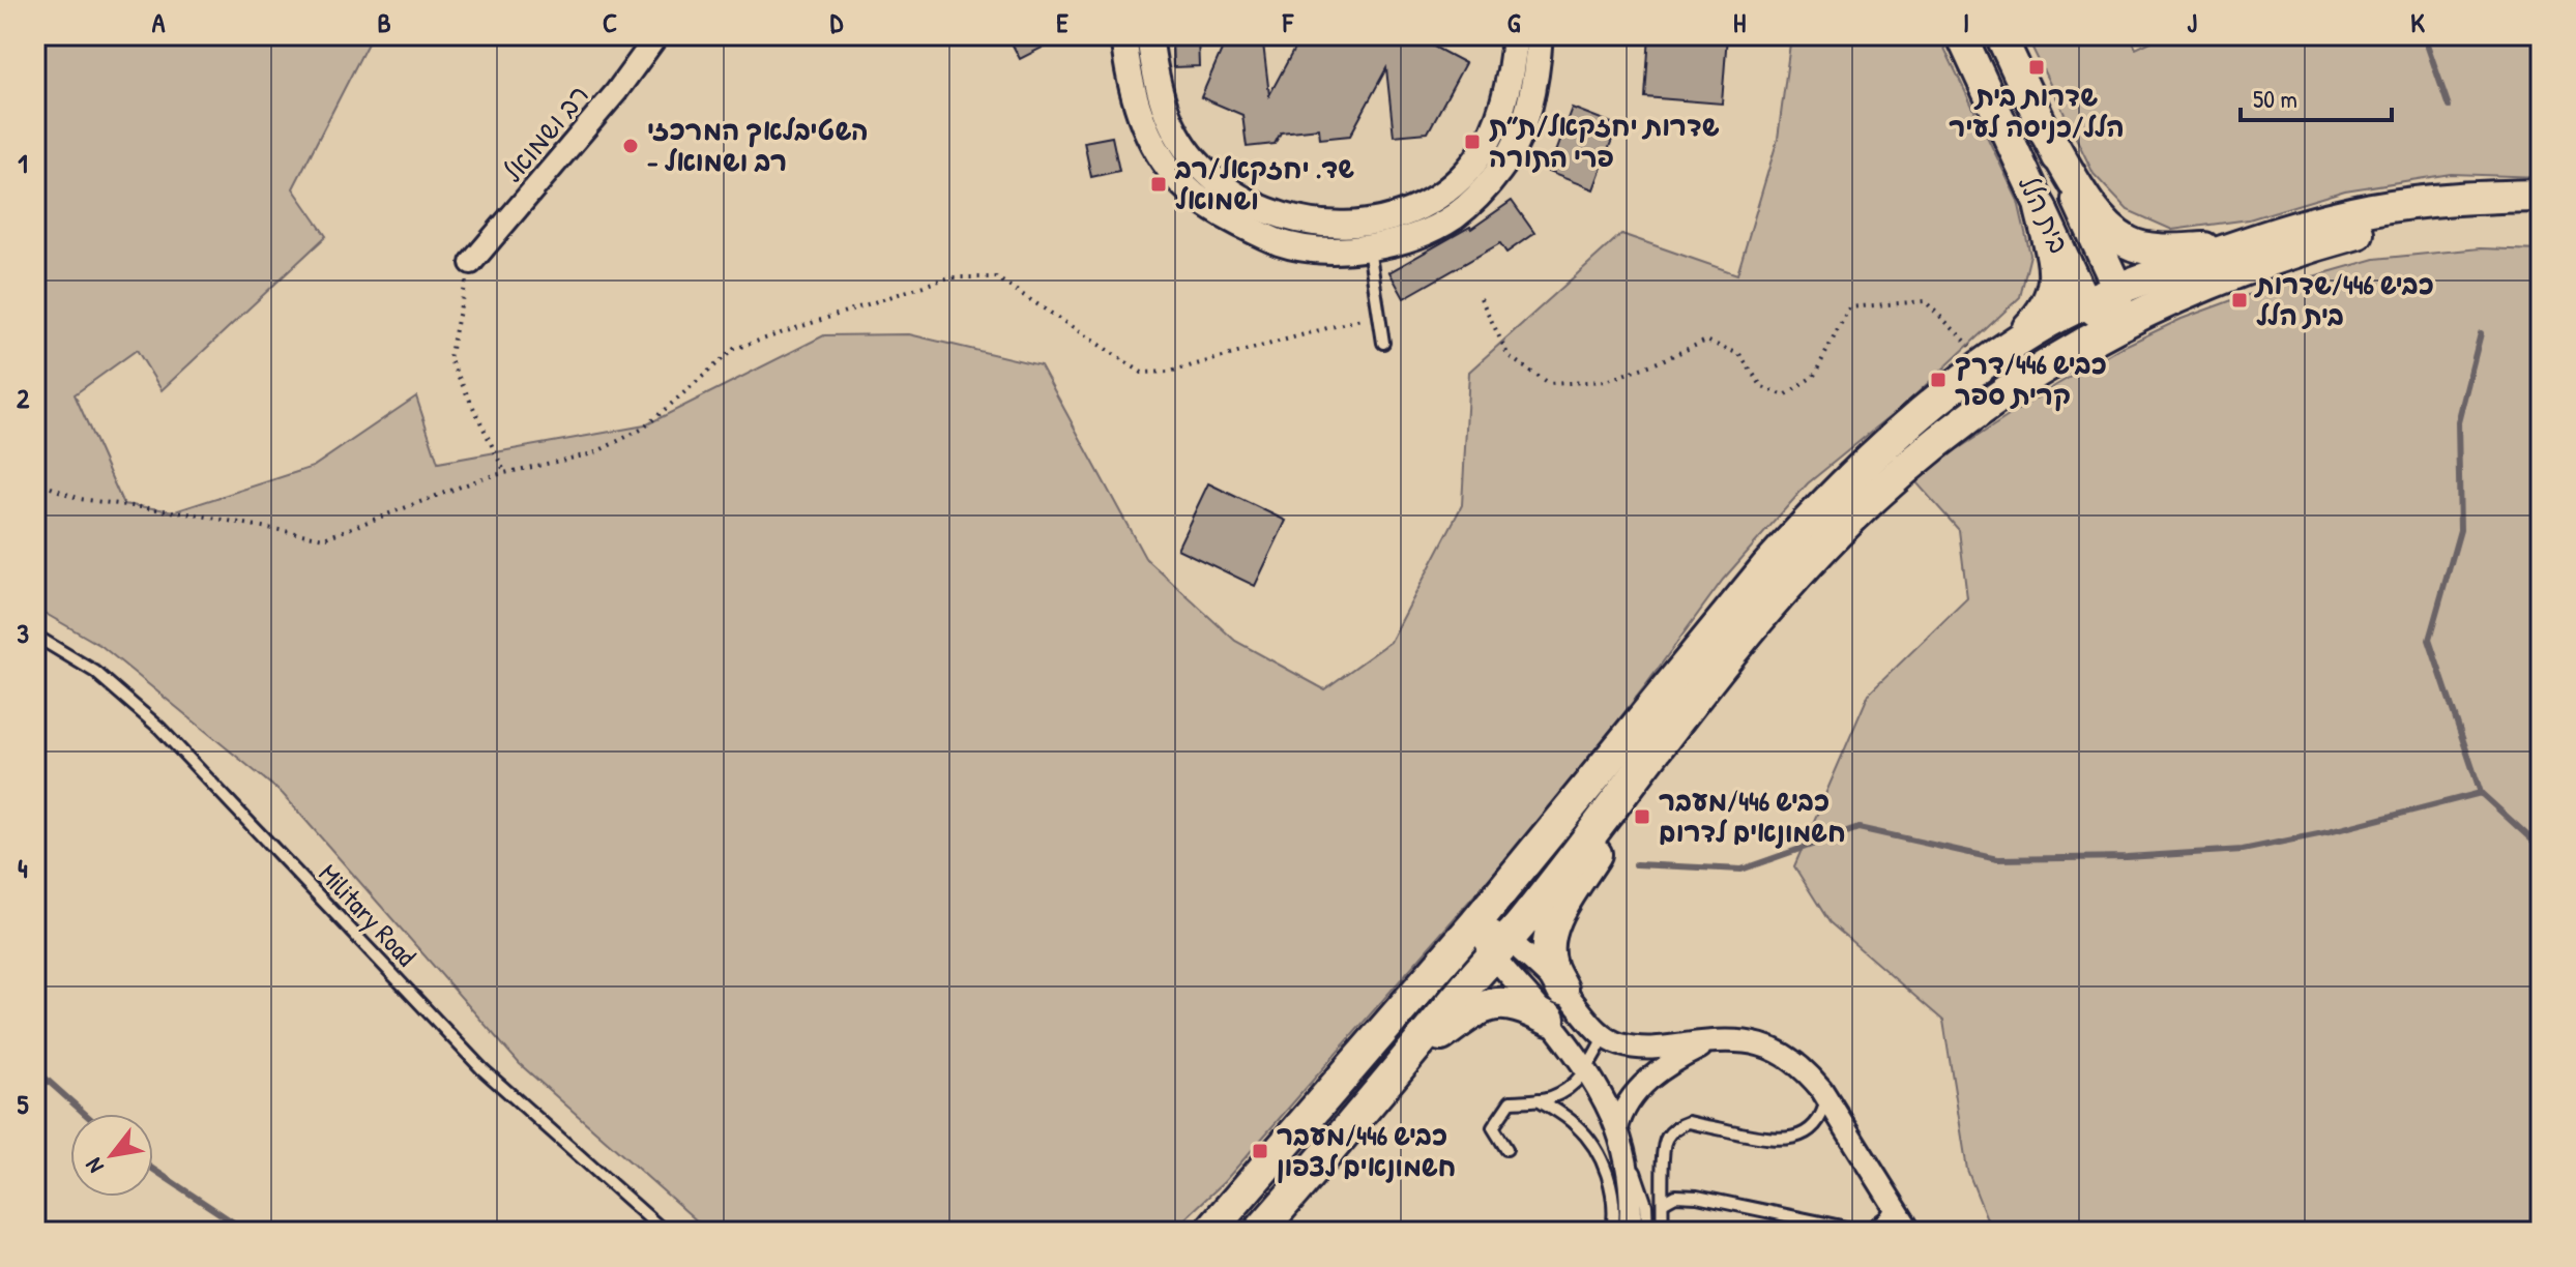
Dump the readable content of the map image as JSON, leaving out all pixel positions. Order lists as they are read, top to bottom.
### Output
{
  "streets": {
    "main road": ["בית הלל"],
    "street": ["רב ושמואל"],
    "lane": ["Military Road"]
  },
  "places": {
    "transit": [
      "שדרות בית הלל/כניסה לעיר",
      "שדרות יחזקאל/ת״ת פרי התורה",
      "שד. יחזקאל/רב ושמואל",
      "כביש 446/שדרות בית הלל",
      "כביש 446/דרך קרית ספר",
      "כביש 446/מעבר חשמונאים לדרום",
      "כביש 446/מעבר חשמונאים לצפון"
    ],
    "other": ["השטיבלאך המרכזי - רב ושמואל"]
  },
  "scale_bar": "50 m",
  "north": "bottom left",
  "grid": {
    "columns": [
      "A",
      "B",
      "C",
      "D",
      "E",
      "F",
      "G",
      "H",
      "I",
      "J",
      "K"
    ],
    "rows": [
      "1",
      "2",
      "3",
      "4",
      "5"
    ]
  }
}
